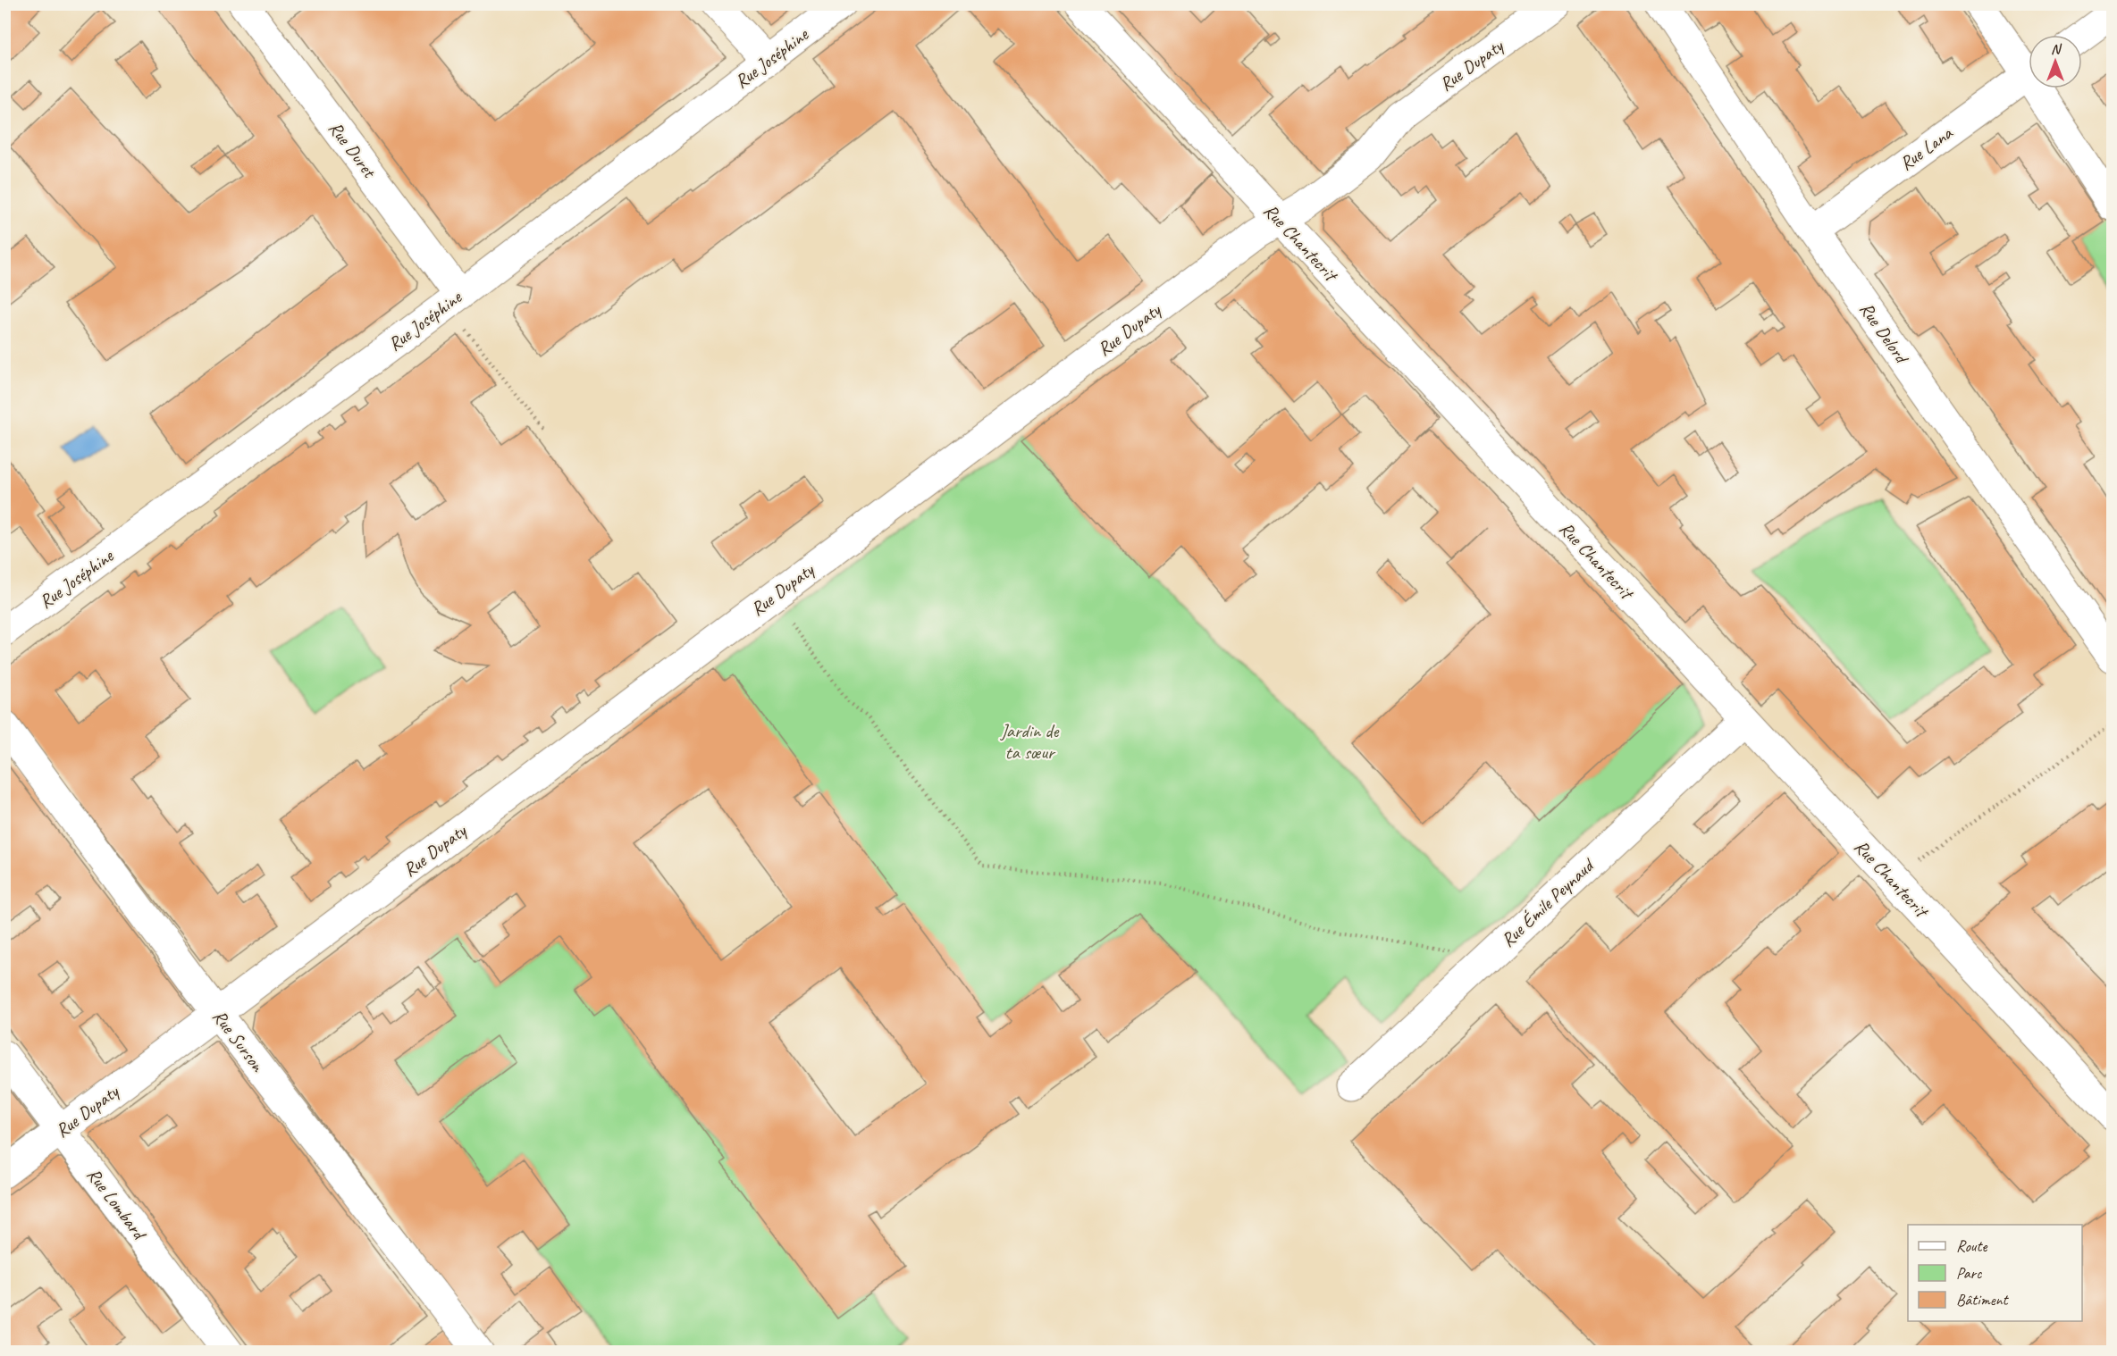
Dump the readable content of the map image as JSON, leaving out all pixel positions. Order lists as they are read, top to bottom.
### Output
{
  "streets": {
    "street": [
      "Rue Joséphine",
      "Rue Dupaty",
      "Rue Lana",
      "Rue Duret",
      "Rue Chantecrit",
      "Rue Delord",
      "Rue Émile Peynaud",
      "Rue Surson",
      "Rue Lombard"
    ]
  },
  "crossings": [
    ["Rue Joséphine", "Rue Duret"],
    ["Rue Dupaty", "Rue Chantecrit"],
    ["Rue Dupaty", "Rue Surson"],
    ["Rue Dupaty", "Rue Lombard"],
    ["Rue Lana", "Rue Delord"],
    ["Rue Chantecrit", "Rue Émile Peynaud"]
  ],
  "parks": ["Jardin de ta sœur"],
  "legend": ["Route", "Parc", "Bâtiment"],
  "north": "top"
}
